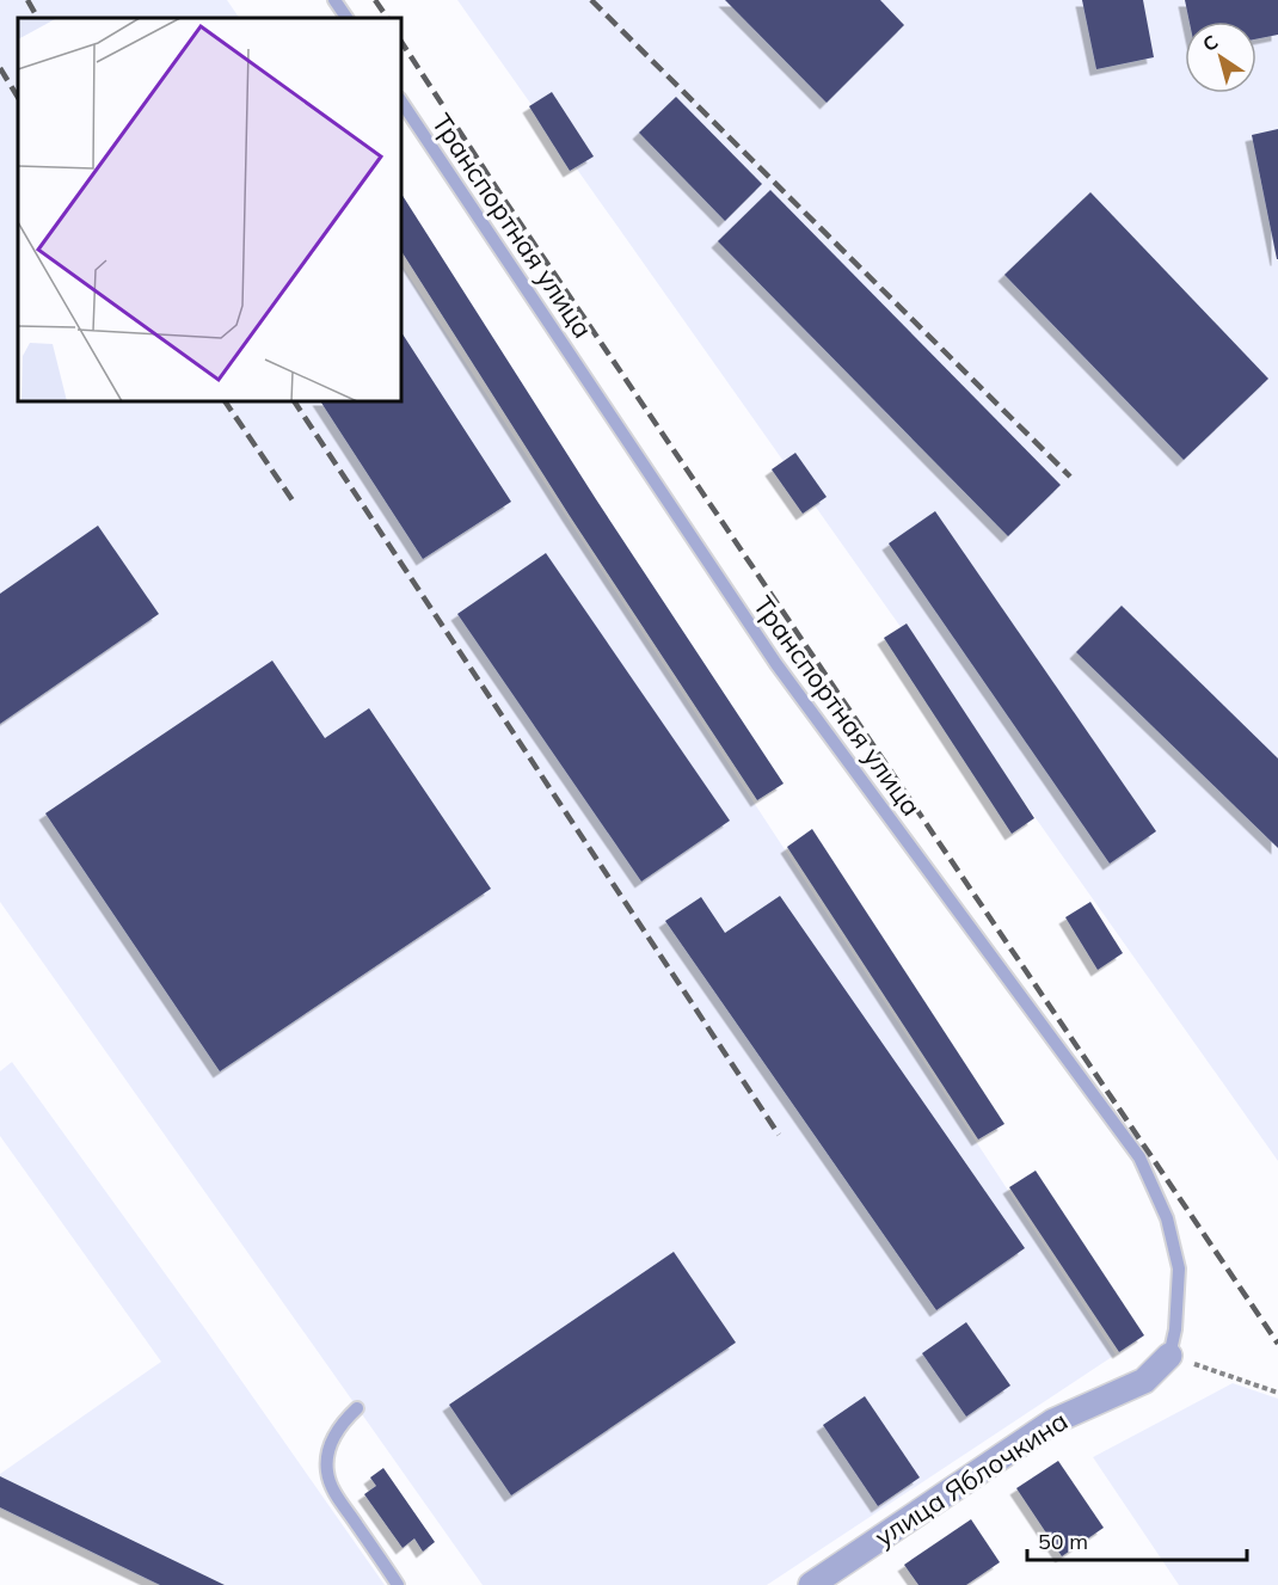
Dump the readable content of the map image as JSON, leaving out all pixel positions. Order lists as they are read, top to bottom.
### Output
{
  "streets": {
    "street": ["улица Яблочкина"],
    "lane": ["Транспортная улица"]
  },
  "crossings": [
    ["Транспортная улица", "улица Яблочкина"]
  ],
  "scale_bar": "50 m",
  "north": "top left"
}
